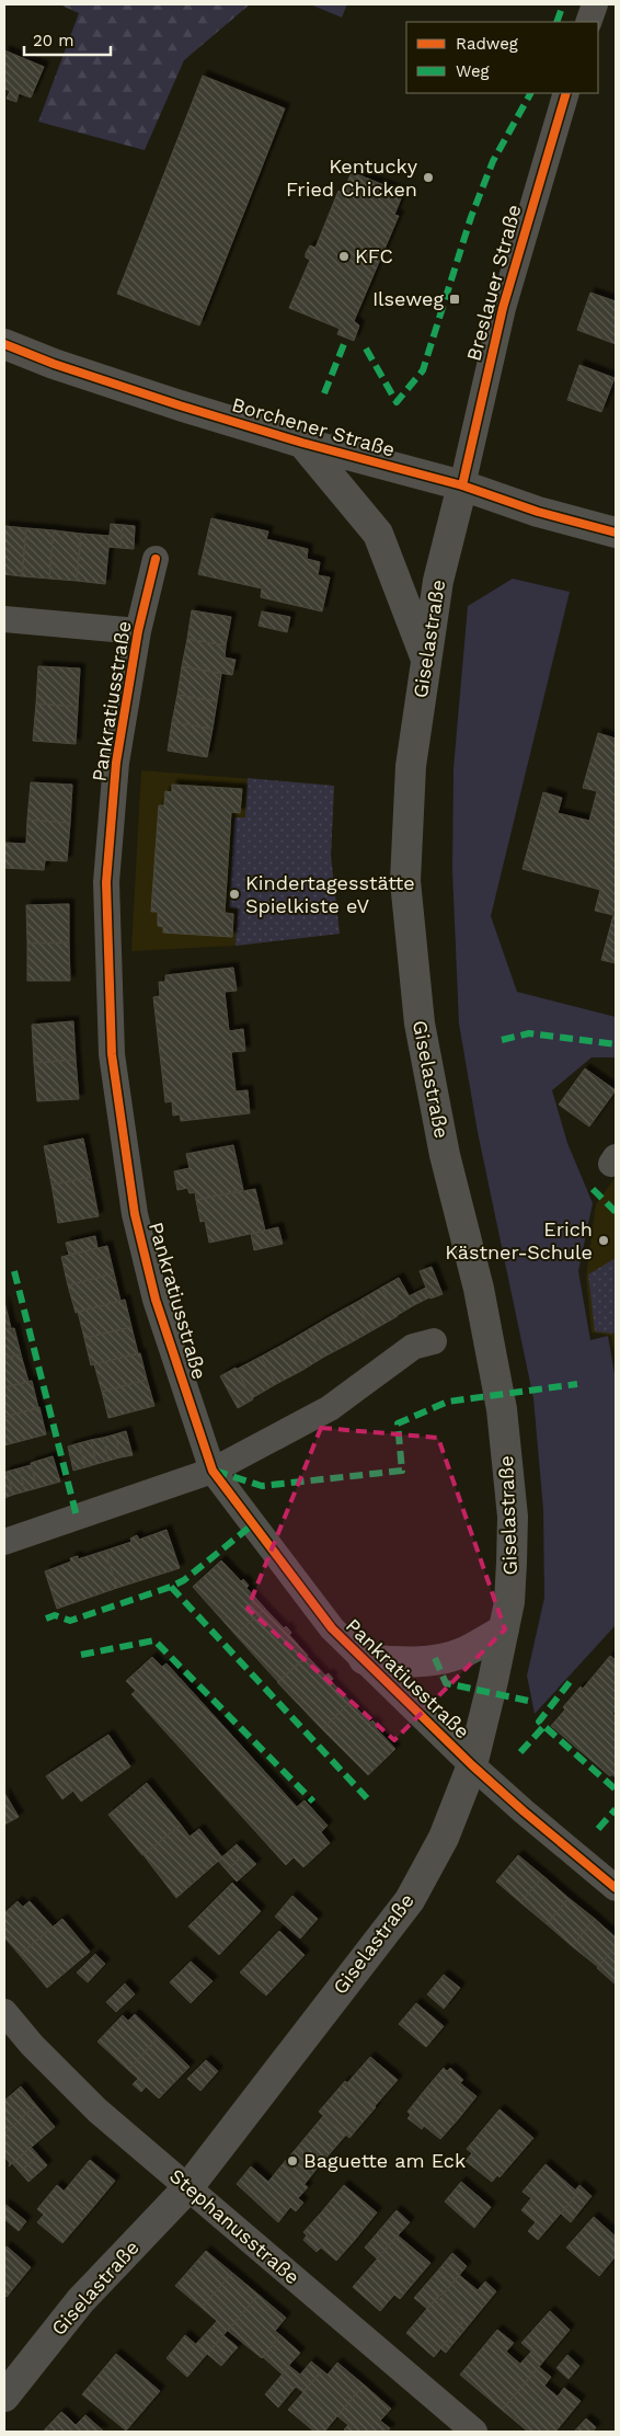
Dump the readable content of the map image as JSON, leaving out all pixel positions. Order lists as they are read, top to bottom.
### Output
{
  "streets": {
    "main road": ["Borchener Straße", "Giselastraße"],
    "street": ["Breslauer Straße", "Pankratiusstraße", "Stephanusstraße"]
  },
  "crossings": [
    ["Breslauer Straße", "Borchener Straße"],
    ["Breslauer Straße", "Giselastraße"],
    ["Borchener Straße", "Giselastraße"],
    ["Giselastraße", "Pankratiusstraße"],
    ["Giselastraße", "Stephanusstraße"]
  ],
  "places": {
    "other": [
      "Kentucky Fried Chicken",
      "KFC",
      "Kindertagesstätte Spielkiste eV",
      "Erich Kästner-Schule",
      "Baguette am Eck"
    ],
    "transit": ["Ilseweg"]
  },
  "legend": ["Radweg", "Weg"],
  "scale_bar": "20 m"
}
